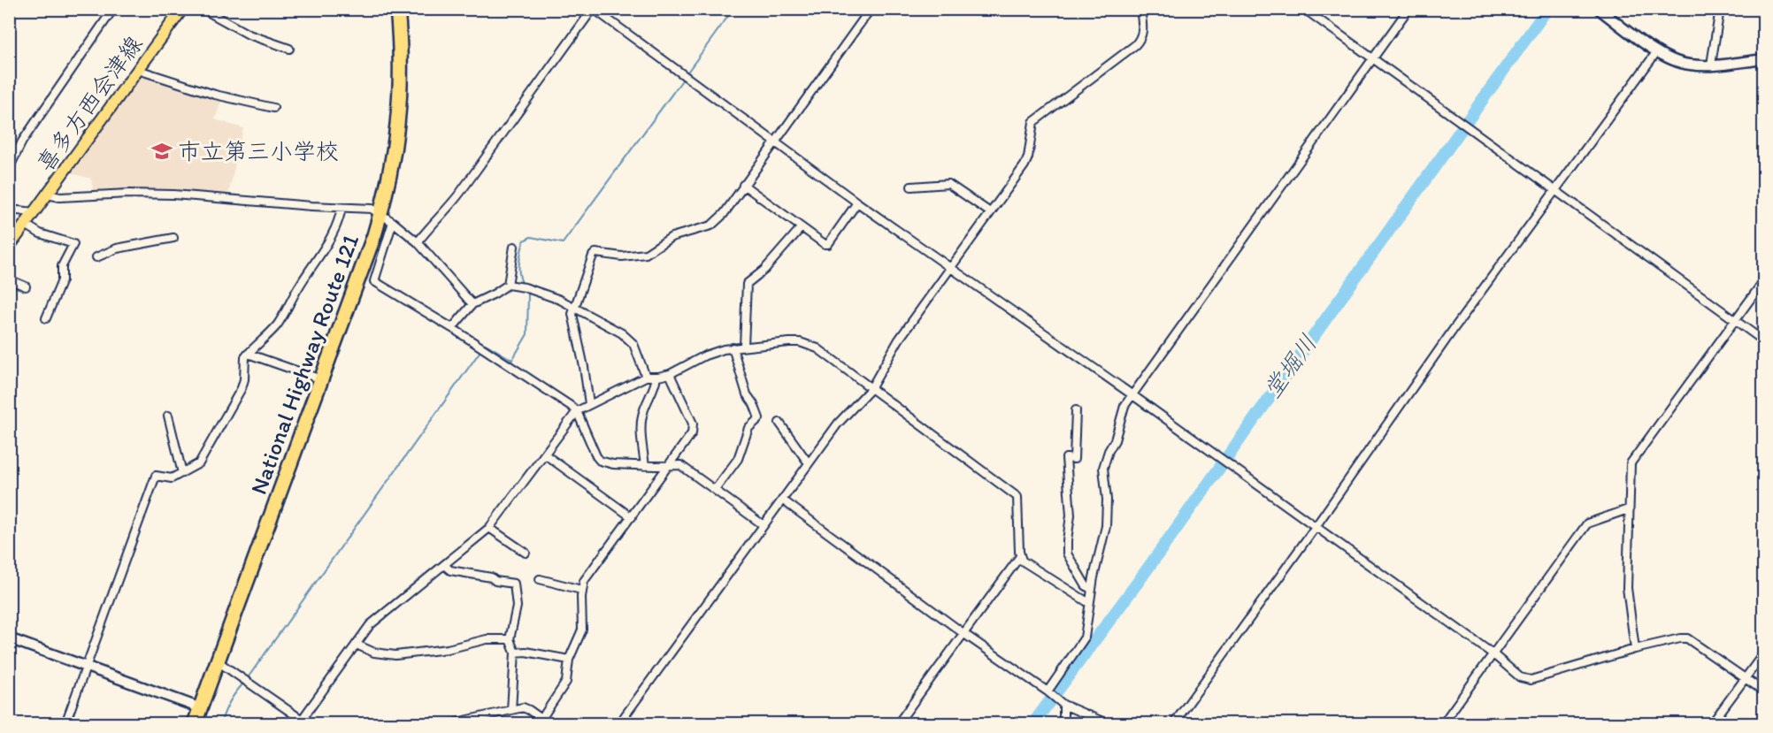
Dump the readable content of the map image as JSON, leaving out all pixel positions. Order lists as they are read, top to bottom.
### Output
{
  "streets": {
    "highway": ["National Highway Route 121"],
    "main road": ["喜多方西会津線"]
  },
  "water": ["堂堀川"],
  "places": {
    "school or university": ["市立第三小学校"]
  }
}
